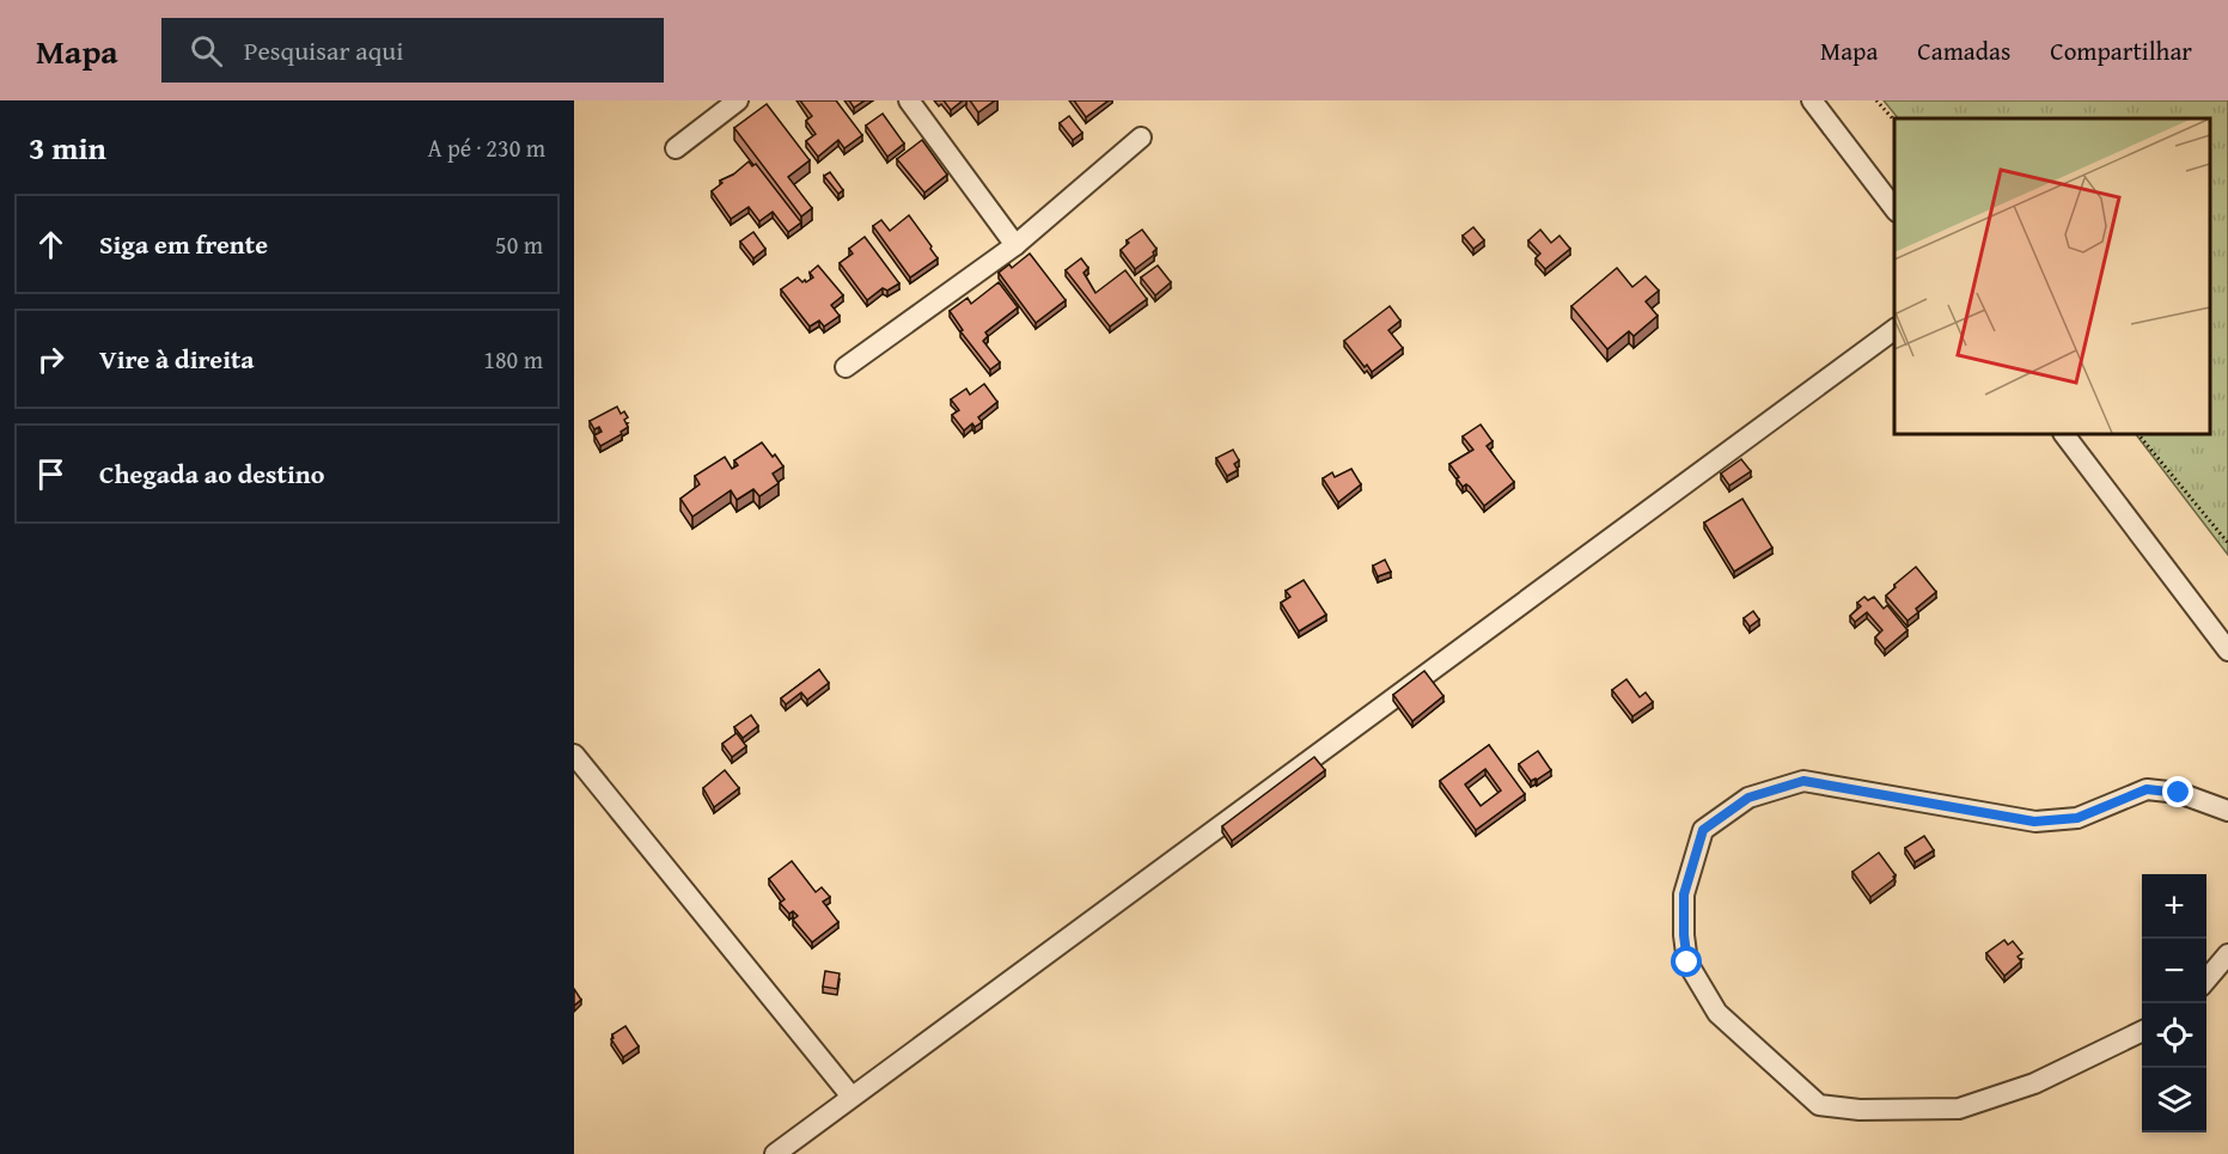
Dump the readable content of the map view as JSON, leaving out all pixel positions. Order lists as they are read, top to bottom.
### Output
{
  "page": {
    "header": "Mapa",
    "search": "Pesquisar aqui",
    "nav": ["Mapa", "Camadas", "Compartilhar"],
    "heading": ["3 min", "A pé · 230 m"],
    "list": [
      ["Siga em frente", "50 m"],
      ["Vire à direita", "180 m"],
      "Chegada ao destino"
    ],
    "map_buttons": ["+", "−"]
  }
}
